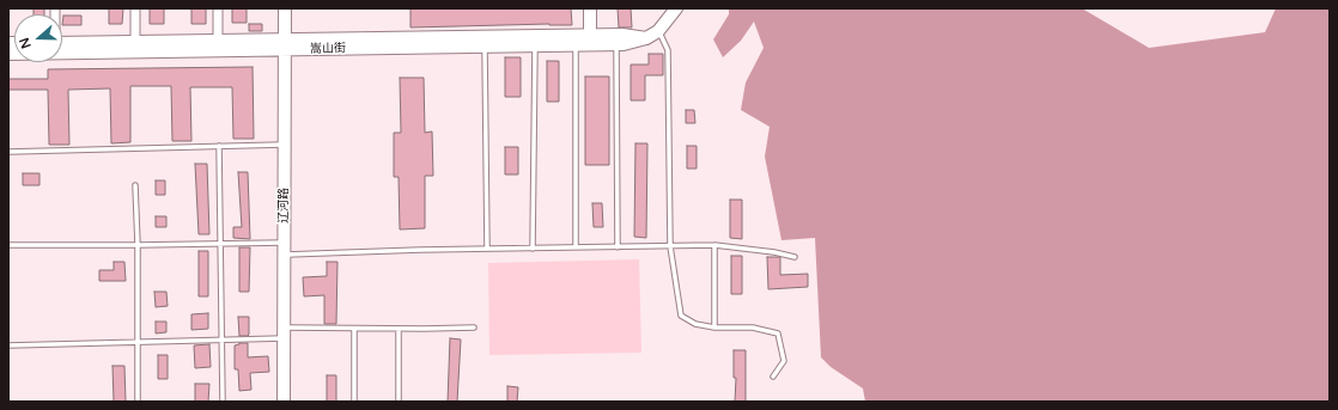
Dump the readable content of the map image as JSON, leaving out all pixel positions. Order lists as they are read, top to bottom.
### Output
{
  "streets": {
    "main road": ["嵩山街", "辽河路"]
  },
  "crossings": [
    ["嵩山街", "辽河路"]
  ],
  "north": "left"
}
